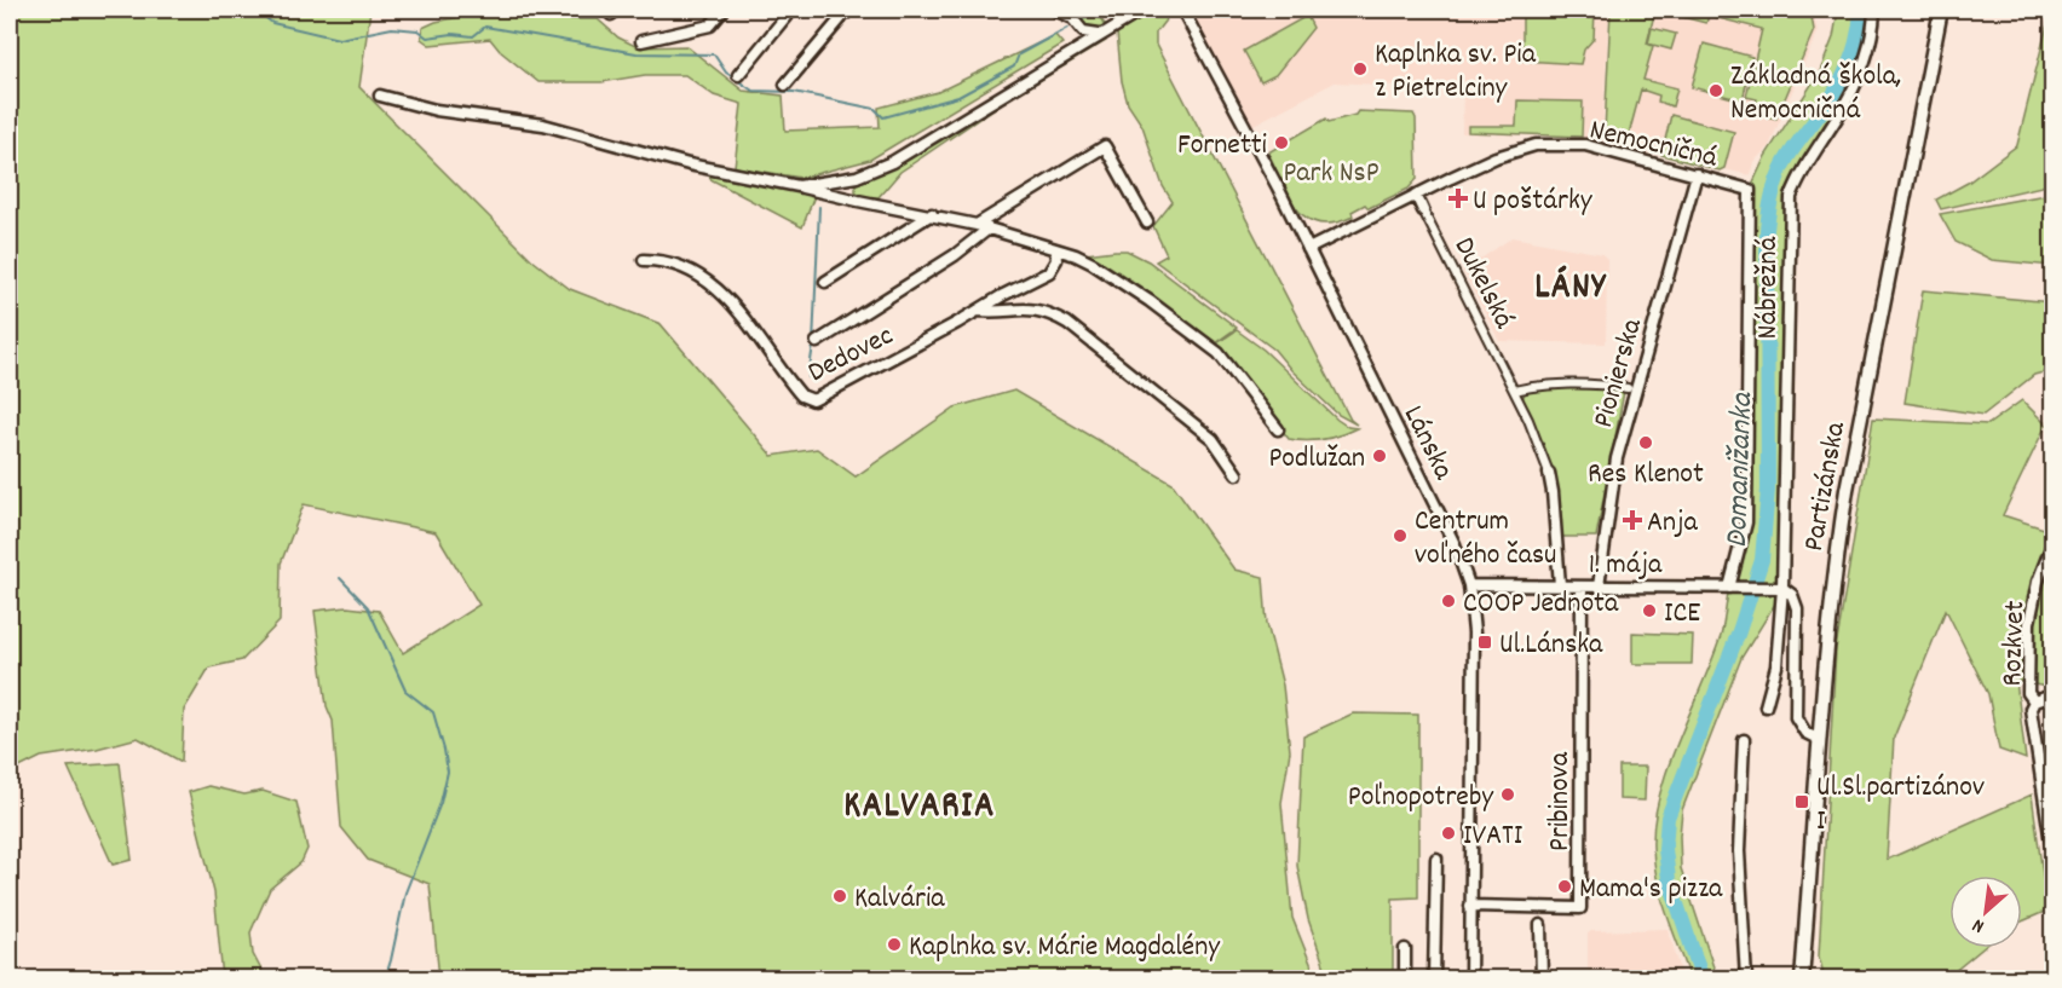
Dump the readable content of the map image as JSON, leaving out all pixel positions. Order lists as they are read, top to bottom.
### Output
{
  "streets": {
    "main road": ["Partizánska"],
    "street": [
      "Nemocničná",
      "Dukelská",
      "Nábrežná",
      "Dedovec",
      "Pionierska",
      "Lánska",
      "1. mája",
      "Rozkvet",
      "Pribinova"
    ]
  },
  "crossings": [
    ["Nemocničná", "Dukelská"],
    ["Nemocničná", "Nábrežná"],
    ["Nemocničná", "Pionierska"],
    ["Nemocničná", "Lánska"],
    ["Dukelská", "1. mája"],
    ["Nábrežná", "1. mája"],
    ["Pionierska", "1. mája"],
    ["Lánska", "1. mája"],
    ["Lánska", "Pribinova"],
    ["1. mája", "Pribinova"]
  ],
  "districts": ["LÁNY", "KALVARIA"],
  "water": ["Domanižanka"],
  "parks": ["Park NsP"],
  "places": {
    "other": [
      "Kaplnka sv. Pia z Pietrelciny",
      "Základná škola, Nemocničná",
      "Fornetti",
      "Res Klenot",
      "Podlužan",
      "Centrum voľného času",
      "COOP Jednota",
      "ICE",
      "Poľnopotreby",
      "IVATI",
      "Mama's pizza",
      "Kalvária",
      "Kaplnka sv. Márie Magdalény"
    ],
    "health": ["U poštárky", "Anja"],
    "transit": ["Ul.Lánska", "Ul.Sl.partizánov I"]
  },
  "north": "bottom left"
}
